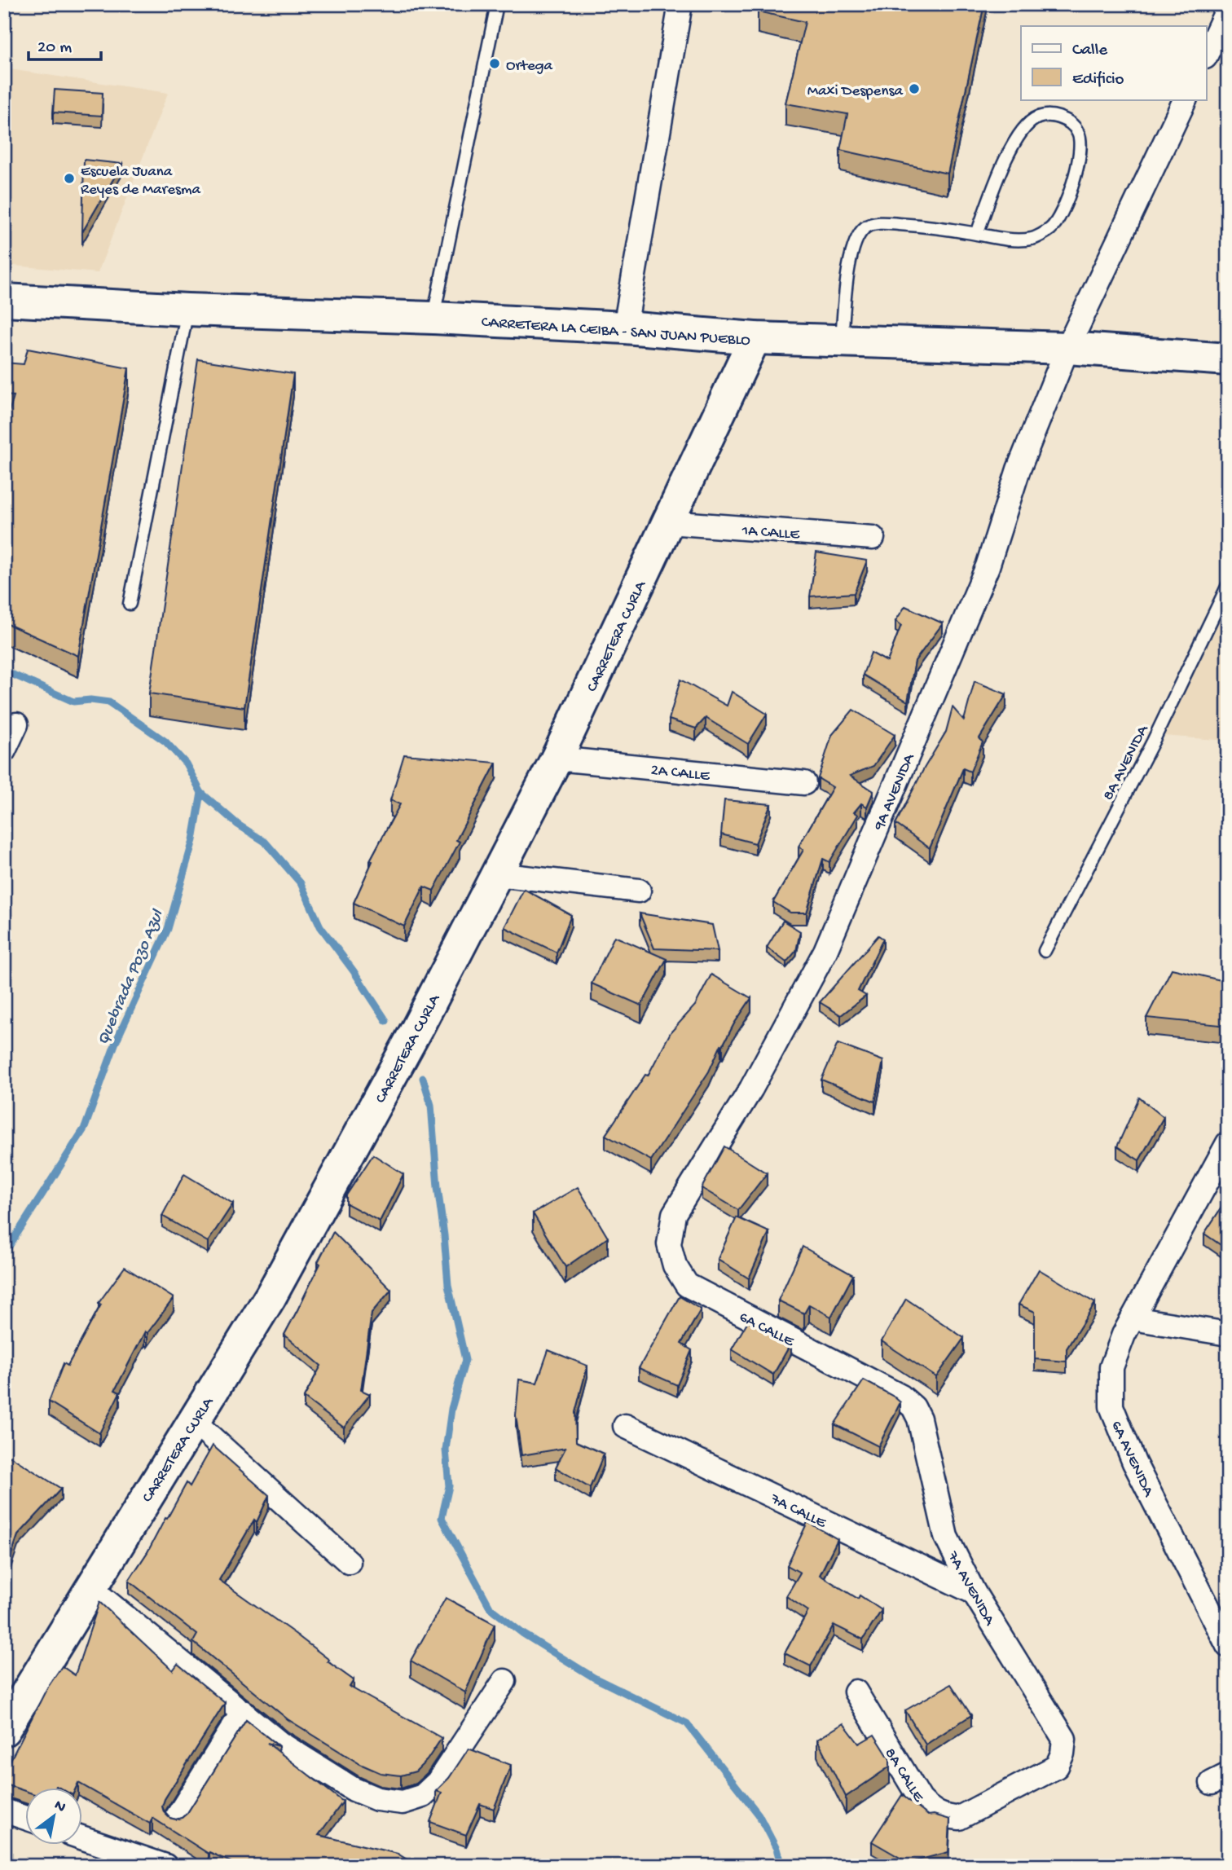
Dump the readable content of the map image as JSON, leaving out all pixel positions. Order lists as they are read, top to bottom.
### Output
{
  "streets": {
    "main road": ["CARRETERA LA CEIBA - SAN JUAN PUEBLO", "CARRETERA CURLA"],
    "street": [
      "1A CALLE",
      "2A CALLE",
      "9A AVENIDA",
      "6A CALLE",
      "6A AVENIDA",
      "7A CALLE",
      "7A AVENIDA",
      "8A CALLE"
    ],
    "lane": ["8A AVENIDA"]
  },
  "crossings": [
    ["CARRETERA LA CEIBA - SAN JUAN PUEBLO", "CARRETERA CURLA"],
    ["CARRETERA LA CEIBA - SAN JUAN PUEBLO", "9A AVENIDA"],
    ["1A CALLE", "CARRETERA CURLA"],
    ["CARRETERA CURLA", "2A CALLE"],
    ["9A AVENIDA", "6A CALLE"],
    ["6A CALLE", "7A AVENIDA"],
    ["7A CALLE", "7A AVENIDA"],
    ["7A AVENIDA", "8A CALLE"]
  ],
  "water": ["Quebrada Pozo Azul"],
  "places": ["Ortega", "Maxi Despensa", "Escuela Juana Reyes de Maresma"],
  "legend": ["Calle", "Edificio"],
  "scale_bar": "20 m",
  "north": "top right"
}
